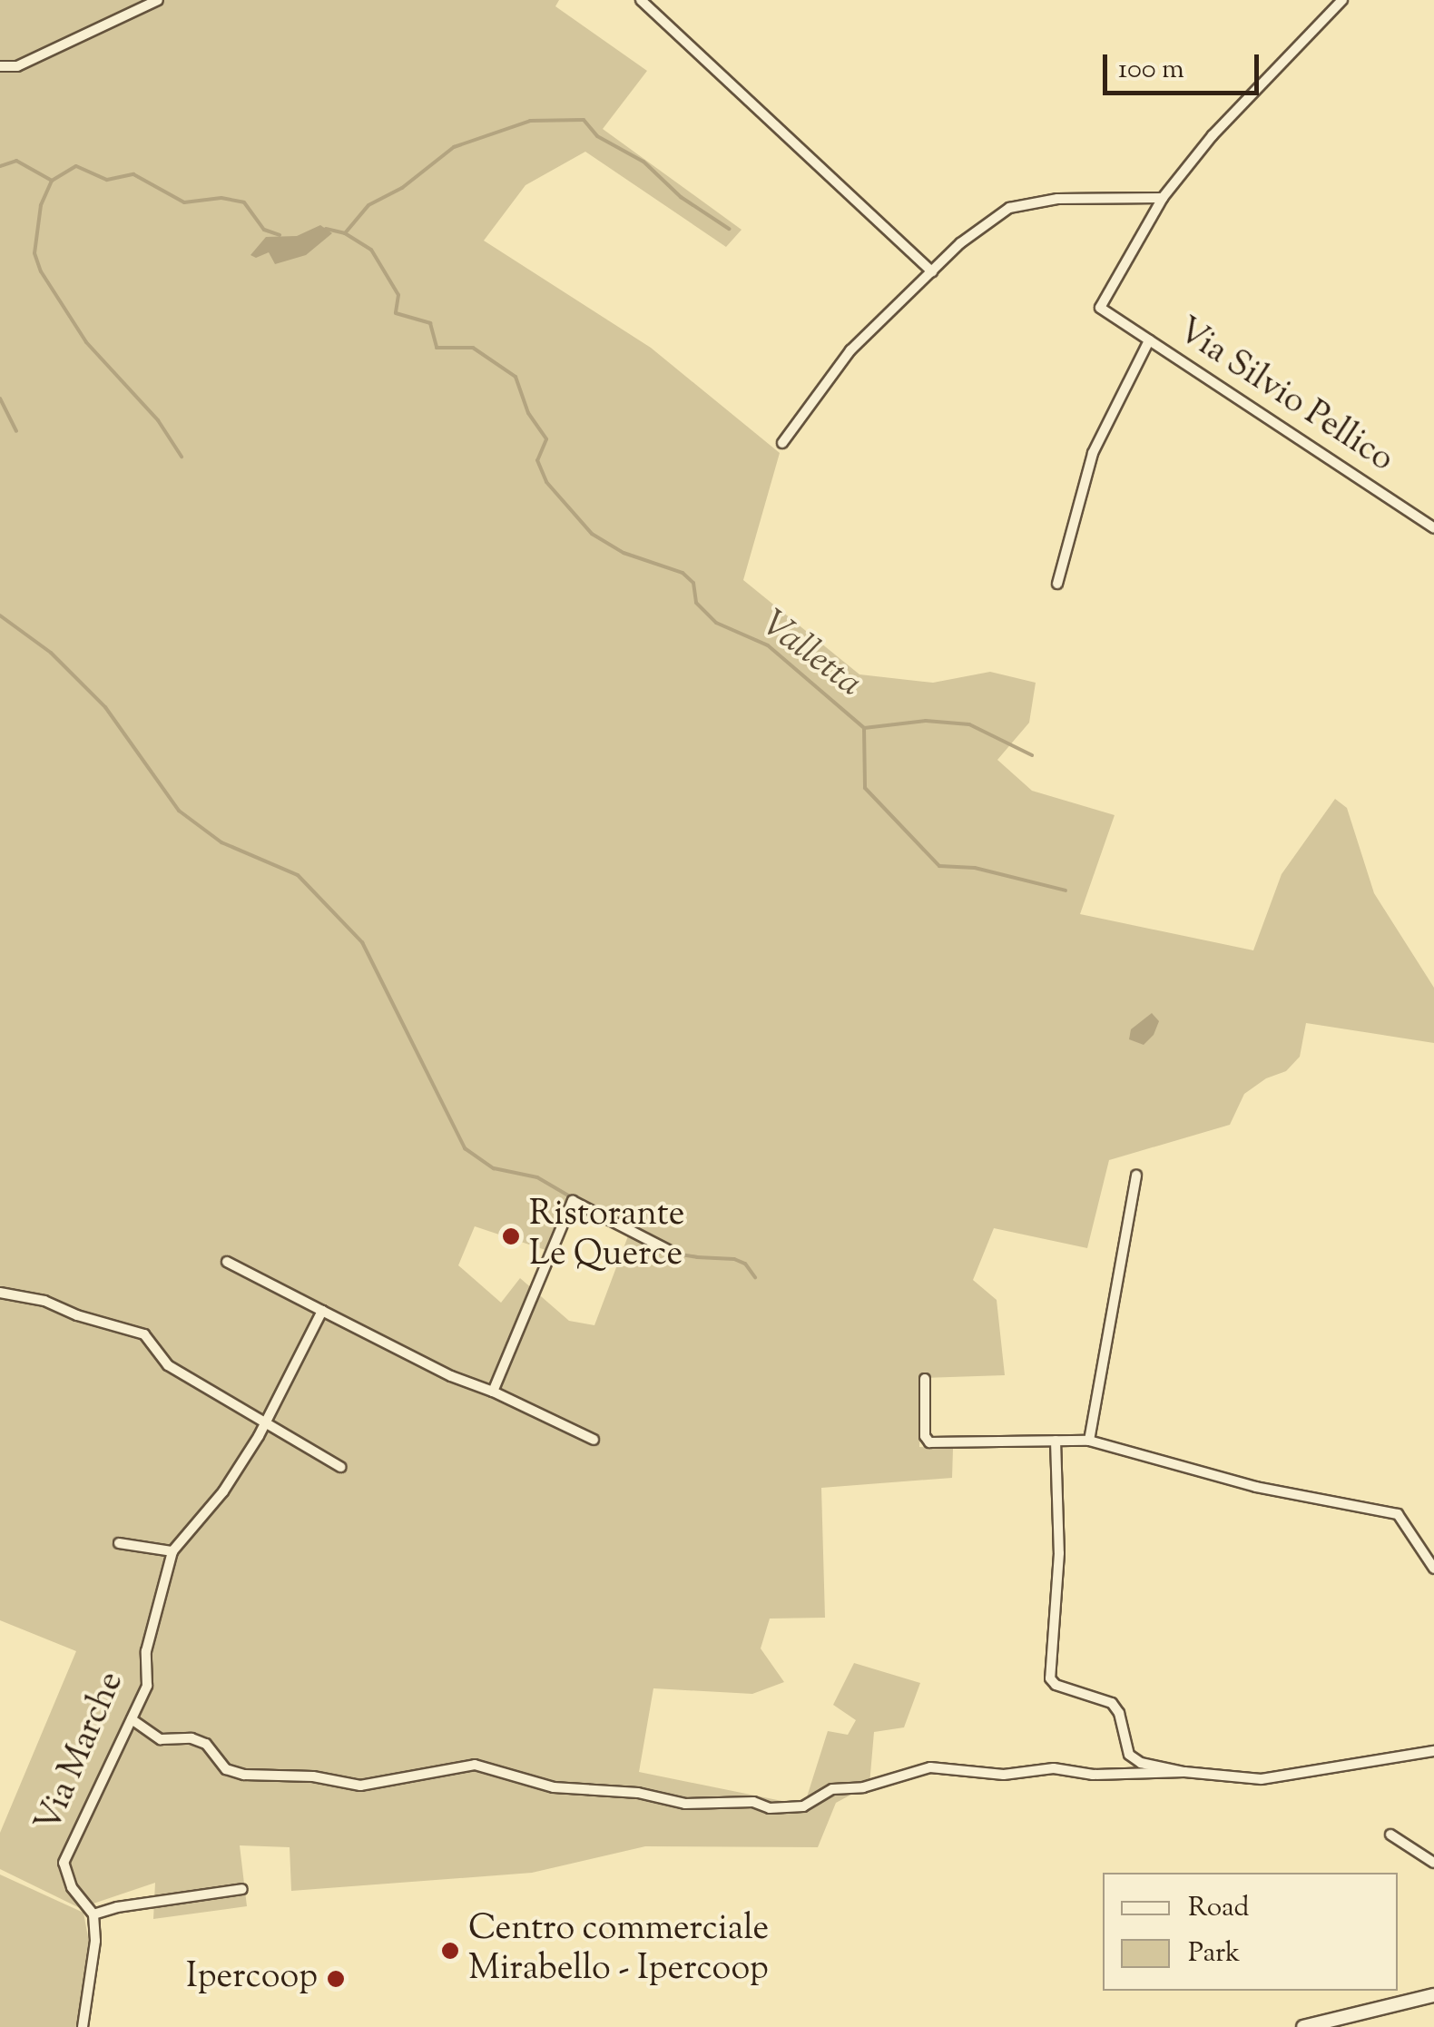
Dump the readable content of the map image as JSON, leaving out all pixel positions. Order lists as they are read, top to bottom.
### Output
{
  "streets": {
    "street": ["Via Silvio Pellico", "Via Marche"]
  },
  "water": ["Valletta"],
  "places": ["Ristorante Le Querce", "Centro commerciale Mirabello - Ipercoop", "Ipercoop"],
  "legend": ["Road", "Park"],
  "scale_bar": "100 m"
}
